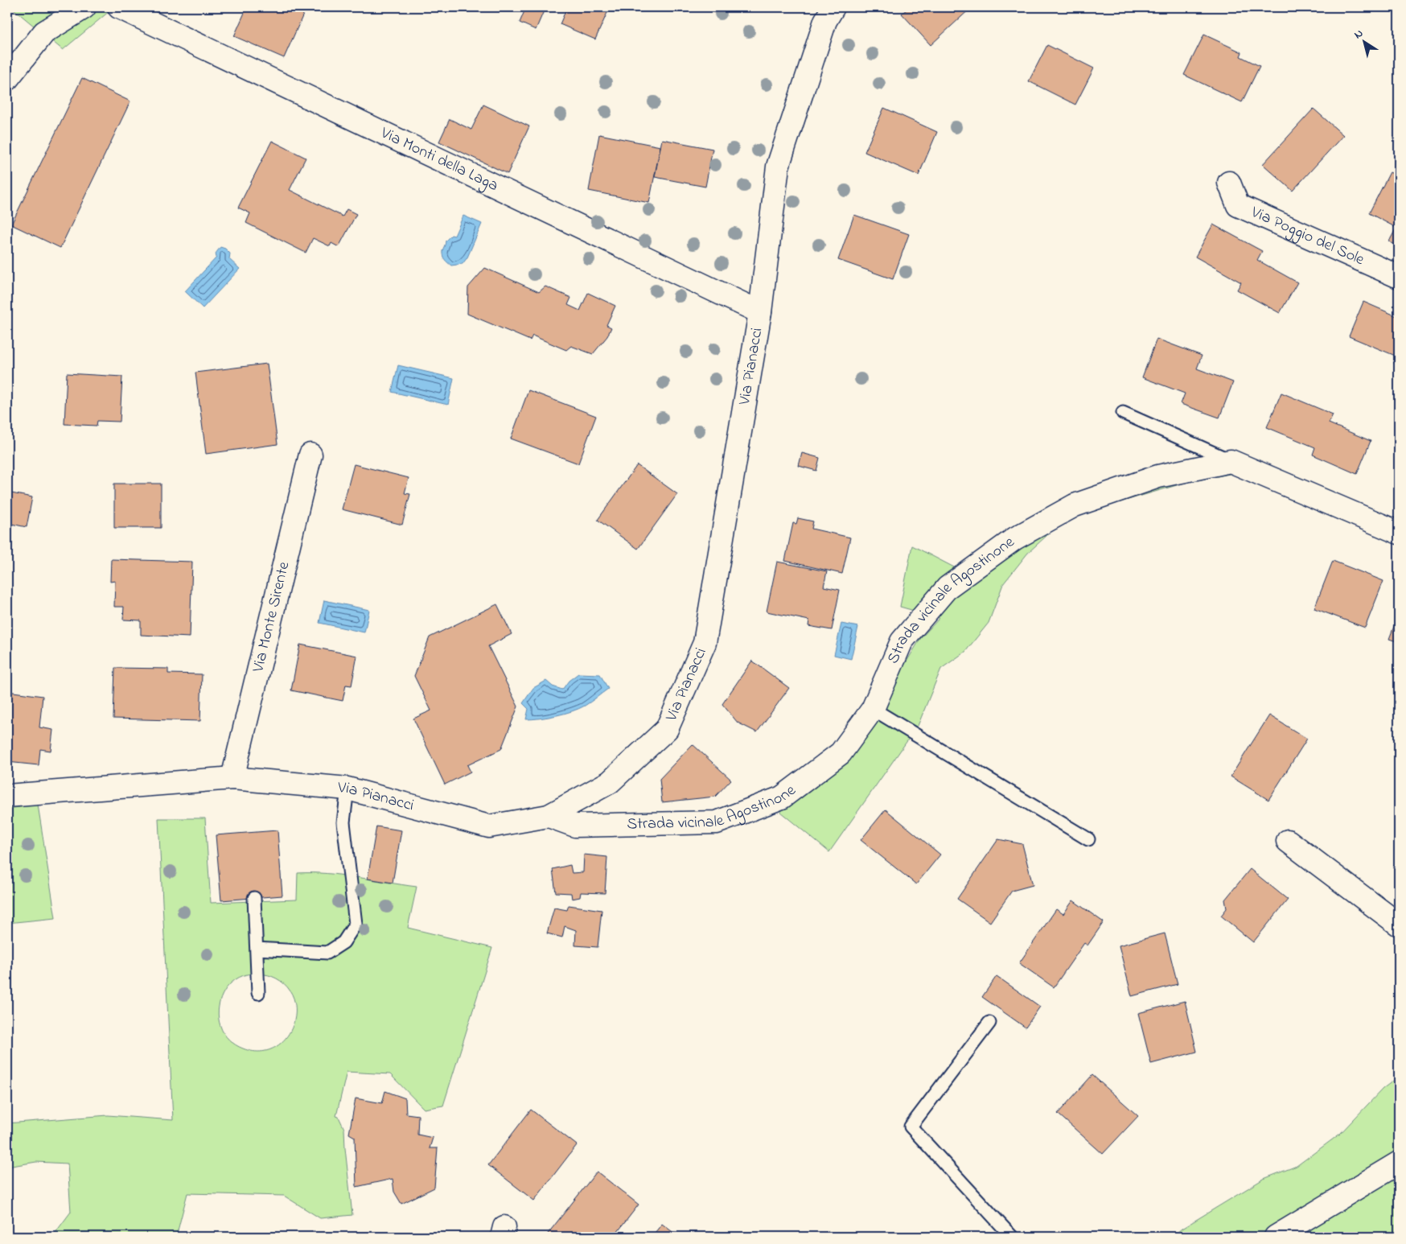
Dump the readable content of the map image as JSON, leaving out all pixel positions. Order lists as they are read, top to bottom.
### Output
{
  "streets": {
    "street": [
      "Via Monti della Laga",
      "Via Poggio del Sole",
      "Via Pianacci",
      "Strada vicinale Agostinone",
      "Via Monte Sirente"
    ]
  },
  "crossings": [
    ["Via Monti della Laga", "Via Pianacci"],
    ["Via Pianacci", "Strada vicinale Agostinone"],
    ["Via Pianacci", "Via Monte Sirente"]
  ],
  "north": "top left"
}
